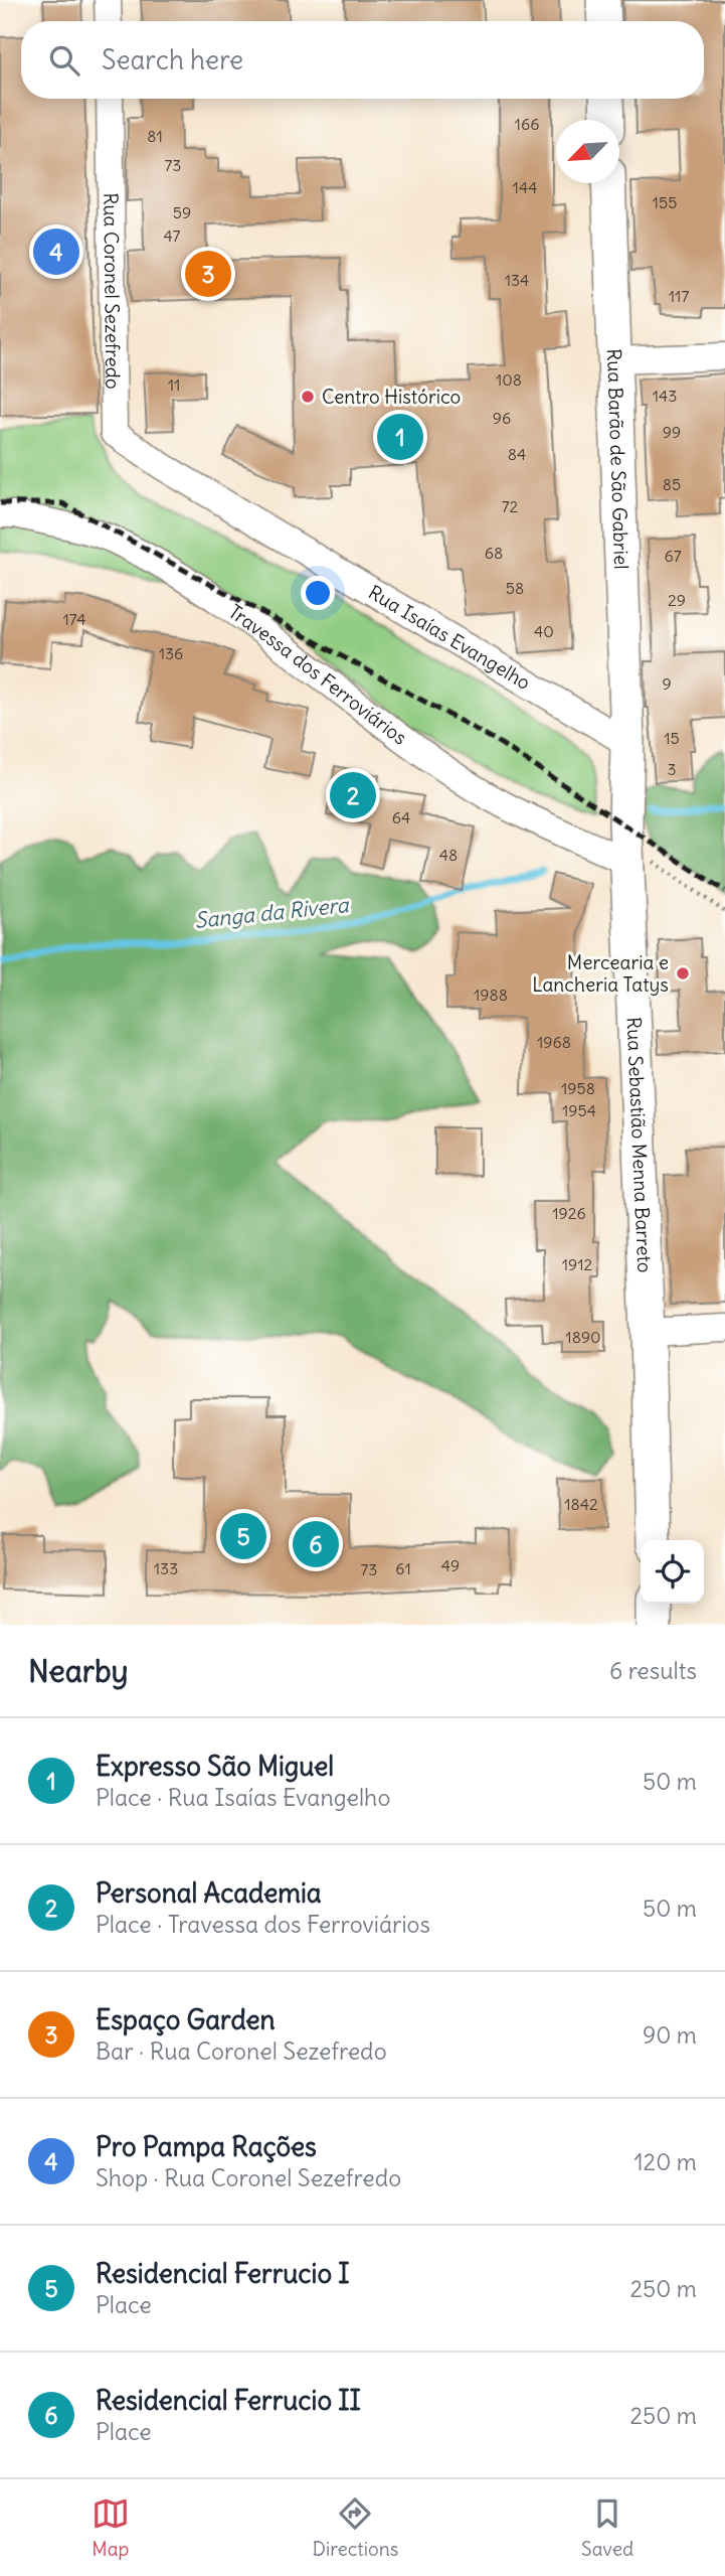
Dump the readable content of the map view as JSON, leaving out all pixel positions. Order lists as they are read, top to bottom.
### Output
{
  "streets": {
    "main road": ["Rua Barão de São Gabriel", "Rua Sebastião Menna Barreto"],
    "street": ["Rua Coronel Sezefredo", "Rua Isaías Evangelho", "Travessa dos Ferroviários"]
  },
  "crossings": [
    ["Rua Coronel Sezefredo", "Rua Isaías Evangelho"],
    ["Rua Barão de São Gabriel", "Rua Isaías Evangelho"],
    ["Rua Barão de São Gabriel", "Rua Sebastião Menna Barreto"],
    ["Rua Isaías Evangelho", "Rua Sebastião Menna Barreto"],
    ["Travessa dos Ferroviários", "Rua Sebastião Menna Barreto"]
  ],
  "water": ["Sanga da Rivera"],
  "places": ["Centro Histórico", "Mercearia e Lancheria Tatys"],
  "house_numbers": [
    "166",
    "81",
    "73",
    "144",
    "155",
    "59",
    "47",
    "134",
    "117",
    "108",
    "11",
    "143",
    "96",
    "99",
    "84",
    "85",
    "72",
    "68",
    "67",
    "58",
    "29",
    "174",
    "40",
    "136",
    "9",
    "15",
    "3",
    "64",
    "48",
    "1988",
    "1968",
    "1958",
    "1954",
    "1926",
    "1912",
    "1890",
    "1842",
    "49",
    "133",
    "61",
    "73"
  ],
  "north": "bottom left",
  "page": {
    "search": "Search here",
    "pins": [
      "4",
      "3",
      "1",
      "2",
      "5",
      "6"
    ],
    "heading": ["Nearby", "6 results"],
    "list": [
      {
        "mark": "1",
        "name": "Expresso São Miguel",
        "note": "Place · Rua Isaías Evangelho",
        "value": "50 m"
      },
      {
        "mark": "2",
        "name": "Personal Academia",
        "note": "Place · Travessa dos Ferroviários",
        "value": "50 m"
      },
      {
        "mark": "3",
        "name": "Espaço Garden",
        "note": "Bar · Rua Coronel Sezefredo",
        "value": "90 m"
      },
      {
        "mark": "4",
        "name": "Pro Pampa Rações",
        "note": "Shop · Rua Coronel Sezefredo",
        "value": "120 m"
      },
      {
        "mark": "5",
        "name": "Residencial Ferrucio I",
        "note": "Place",
        "value": "250 m"
      },
      {
        "mark": "6",
        "name": "Residencial Ferrucio II",
        "note": "Place",
        "value": "250 m"
      }
    ],
    "nav": ["Map", "Directions", "Saved"]
  }
}
